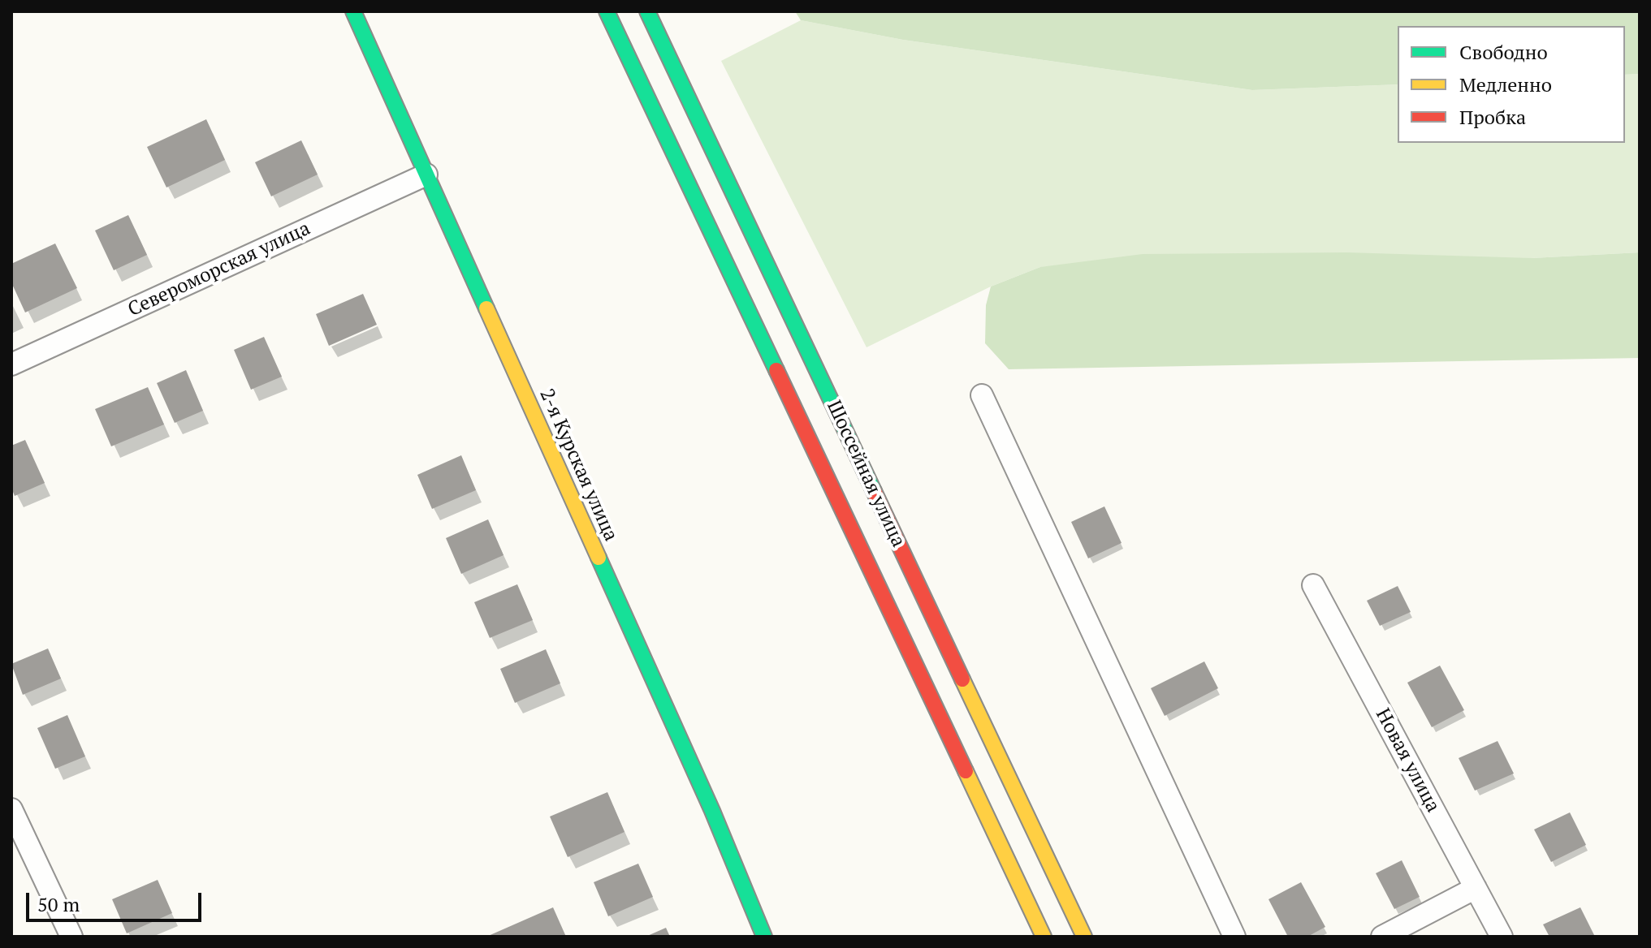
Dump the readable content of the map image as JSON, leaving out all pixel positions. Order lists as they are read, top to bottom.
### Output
{
  "streets": {
    "main road": ["2-я Курская улица", "Шоссейная улица"],
    "street": ["Североморская улица", "Новая улица"]
  },
  "crossings": [
    ["Североморская улица", "2-я Курская улица"]
  ],
  "legend": ["Свободно", "Медленно", "Пробка"],
  "scale_bar": "50 m"
}
